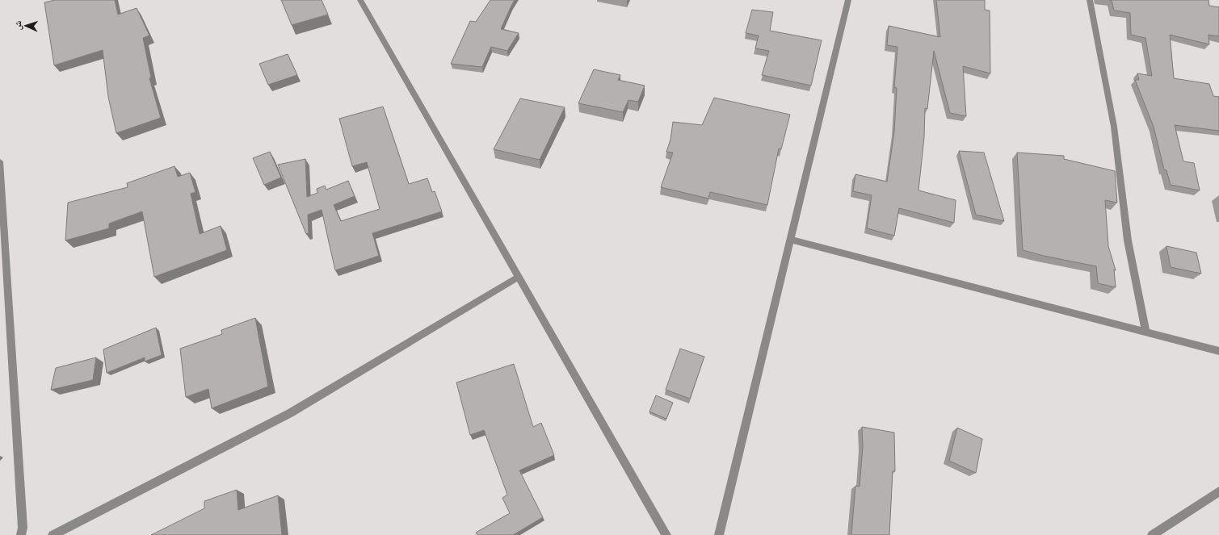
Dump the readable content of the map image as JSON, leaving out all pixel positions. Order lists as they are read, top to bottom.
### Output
{
  "north": "left"
}
